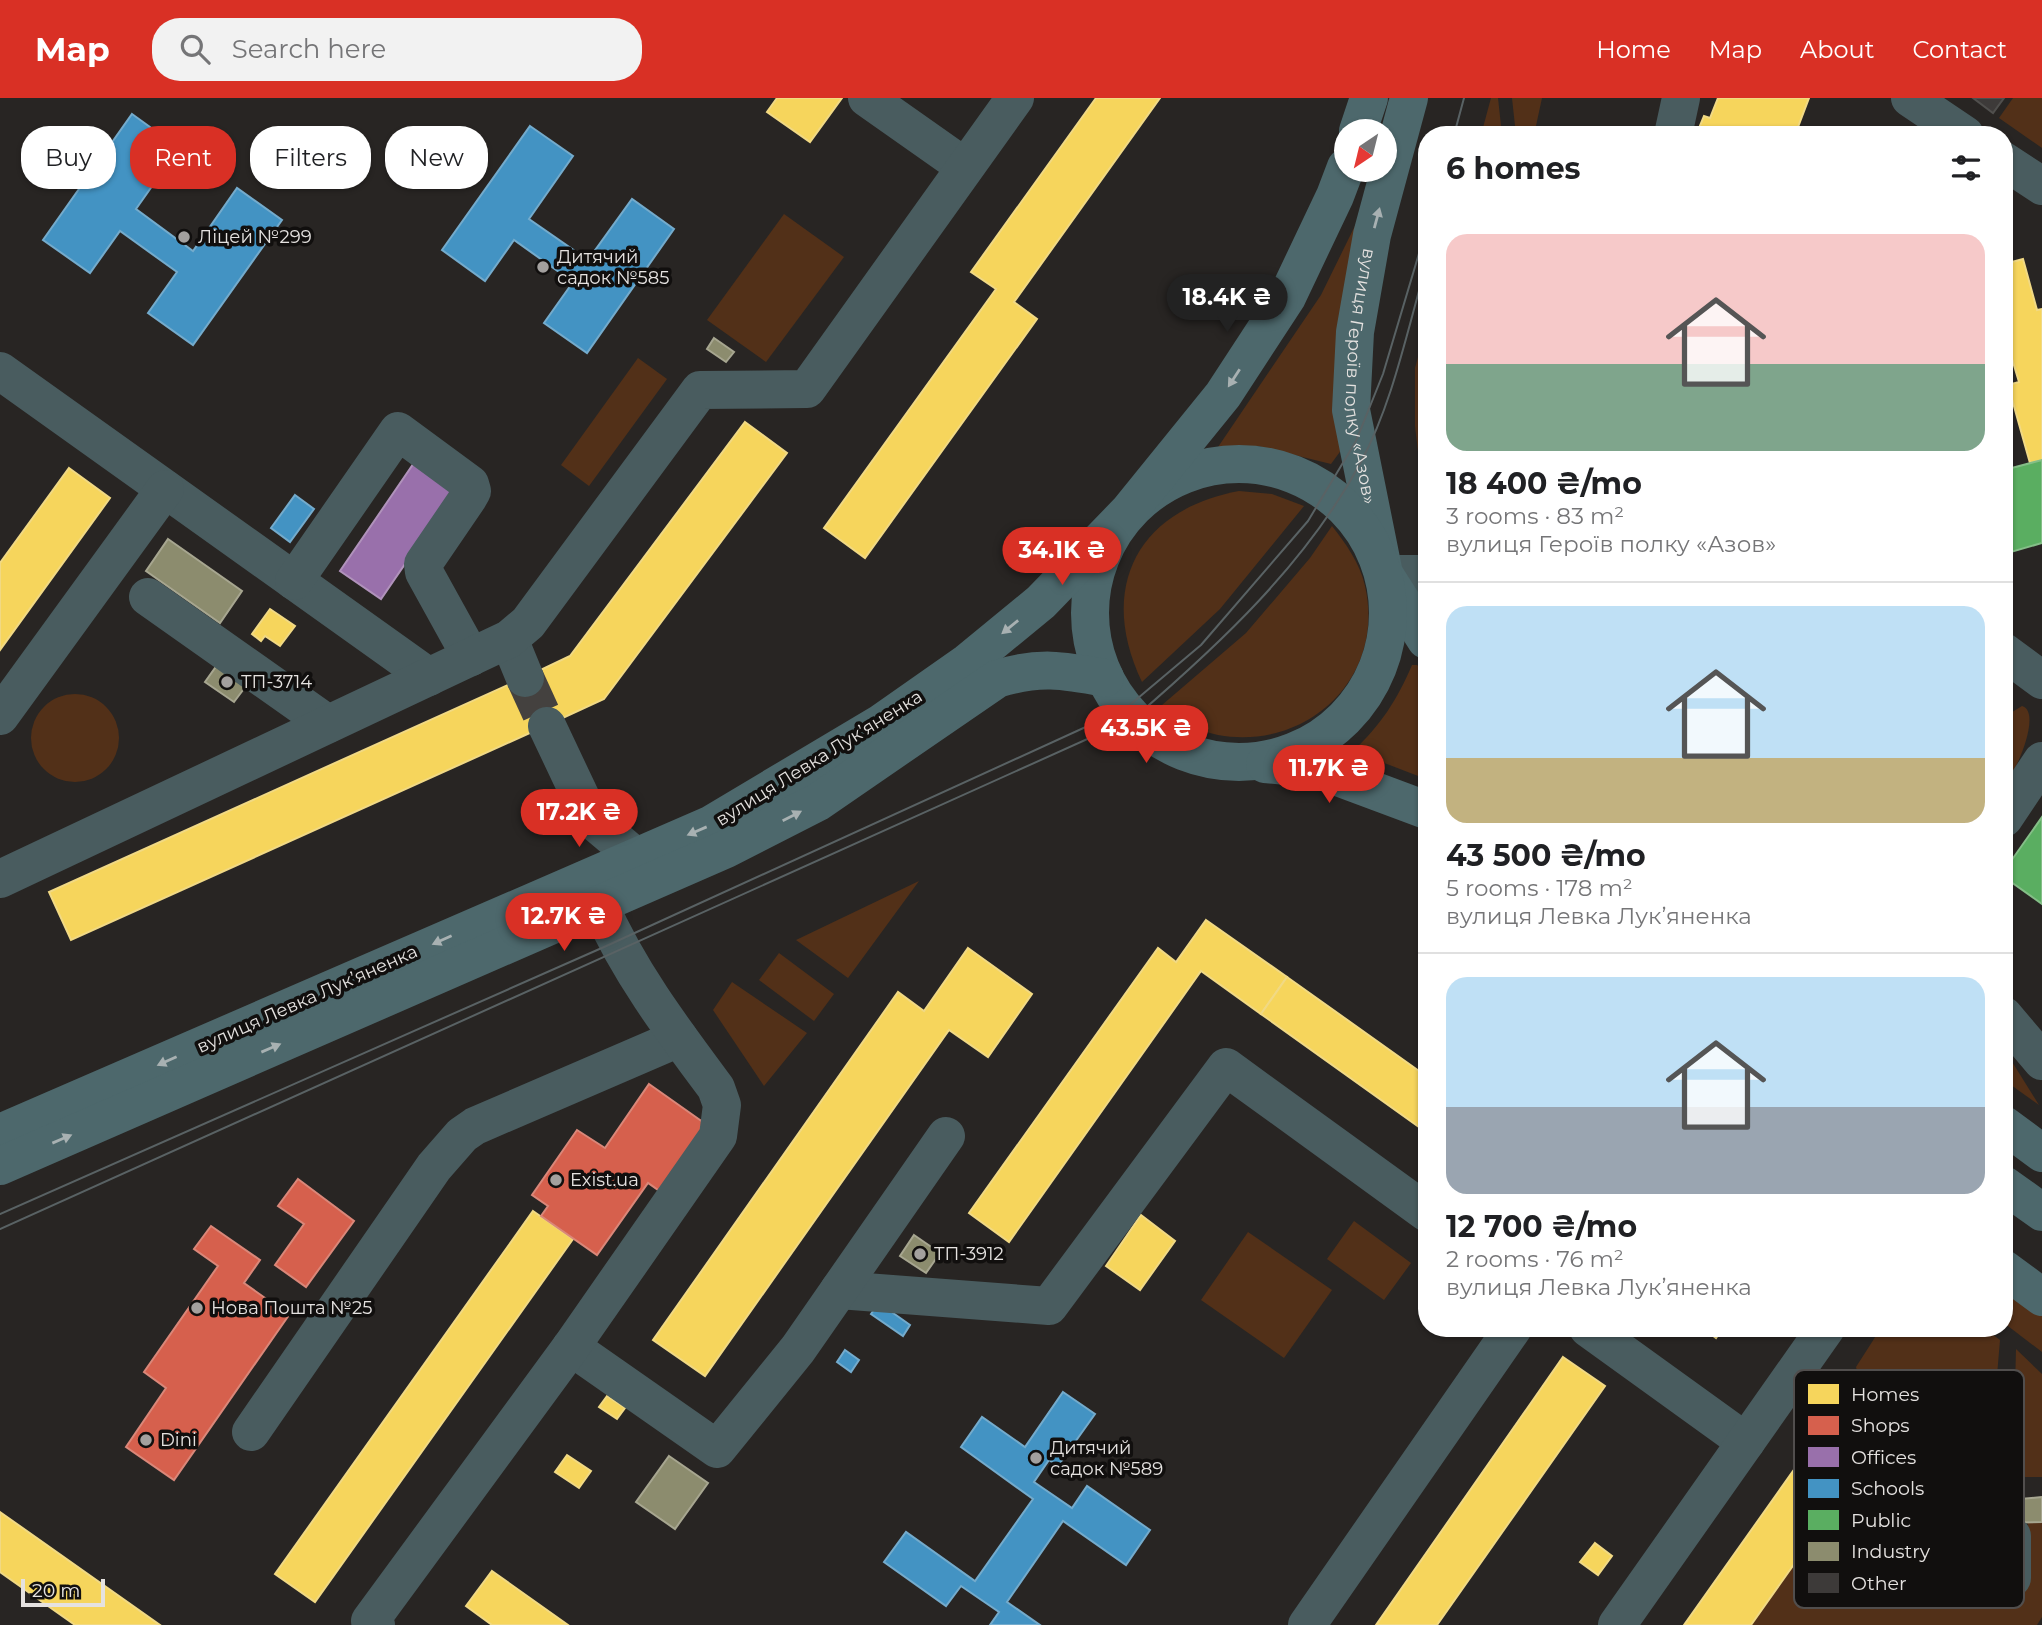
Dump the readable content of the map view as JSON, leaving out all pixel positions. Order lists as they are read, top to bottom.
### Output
{
  "streets": {
    "main road": ["вулиця Героїв полку «Азов»", "вулиця Левка Лукʼяненка"]
  },
  "places": [
    "Ліцей №299",
    "Дитячий садок №585",
    "ТП-3714",
    "Exist.ua",
    "ТП-3912",
    "Нова Пошта №25",
    "Dini",
    "Дитячий садок №589"
  ],
  "legend": [
    "Homes",
    "Shops",
    "Offices",
    "Schools",
    "Public",
    "Industry",
    "Other"
  ],
  "scale_bar": "20 m",
  "north": "bottom left",
  "page": {
    "header": "Map",
    "search": "Search here",
    "nav": [
      "Home",
      "Map",
      "About",
      "Contact"
    ],
    "chip": [
      "Buy",
      "Rent",
      "Filters",
      "New"
    ],
    "heading": "6 homes",
    "list": [
      {
        "name": "18 400 ₴/mo",
        "note": "3 rooms · 83 m² · вулиця Героїв полку «Азов»"
      },
      {
        "name": "43 500 ₴/mo",
        "note": "5 rooms · 178 m² · вулиця Левка Лукʼяненка"
      },
      {
        "name": "12 700 ₴/mo",
        "note": "2 rooms · 76 m² · вулиця Левка Лукʼяненка"
      }
    ],
    "price": [
      "18.4K ₴",
      "34.1K ₴",
      "43.5K ₴",
      "11.7K ₴",
      "17.2K ₴",
      "12.7K ₴"
    ],
    "scale": "20 m"
  }
}
